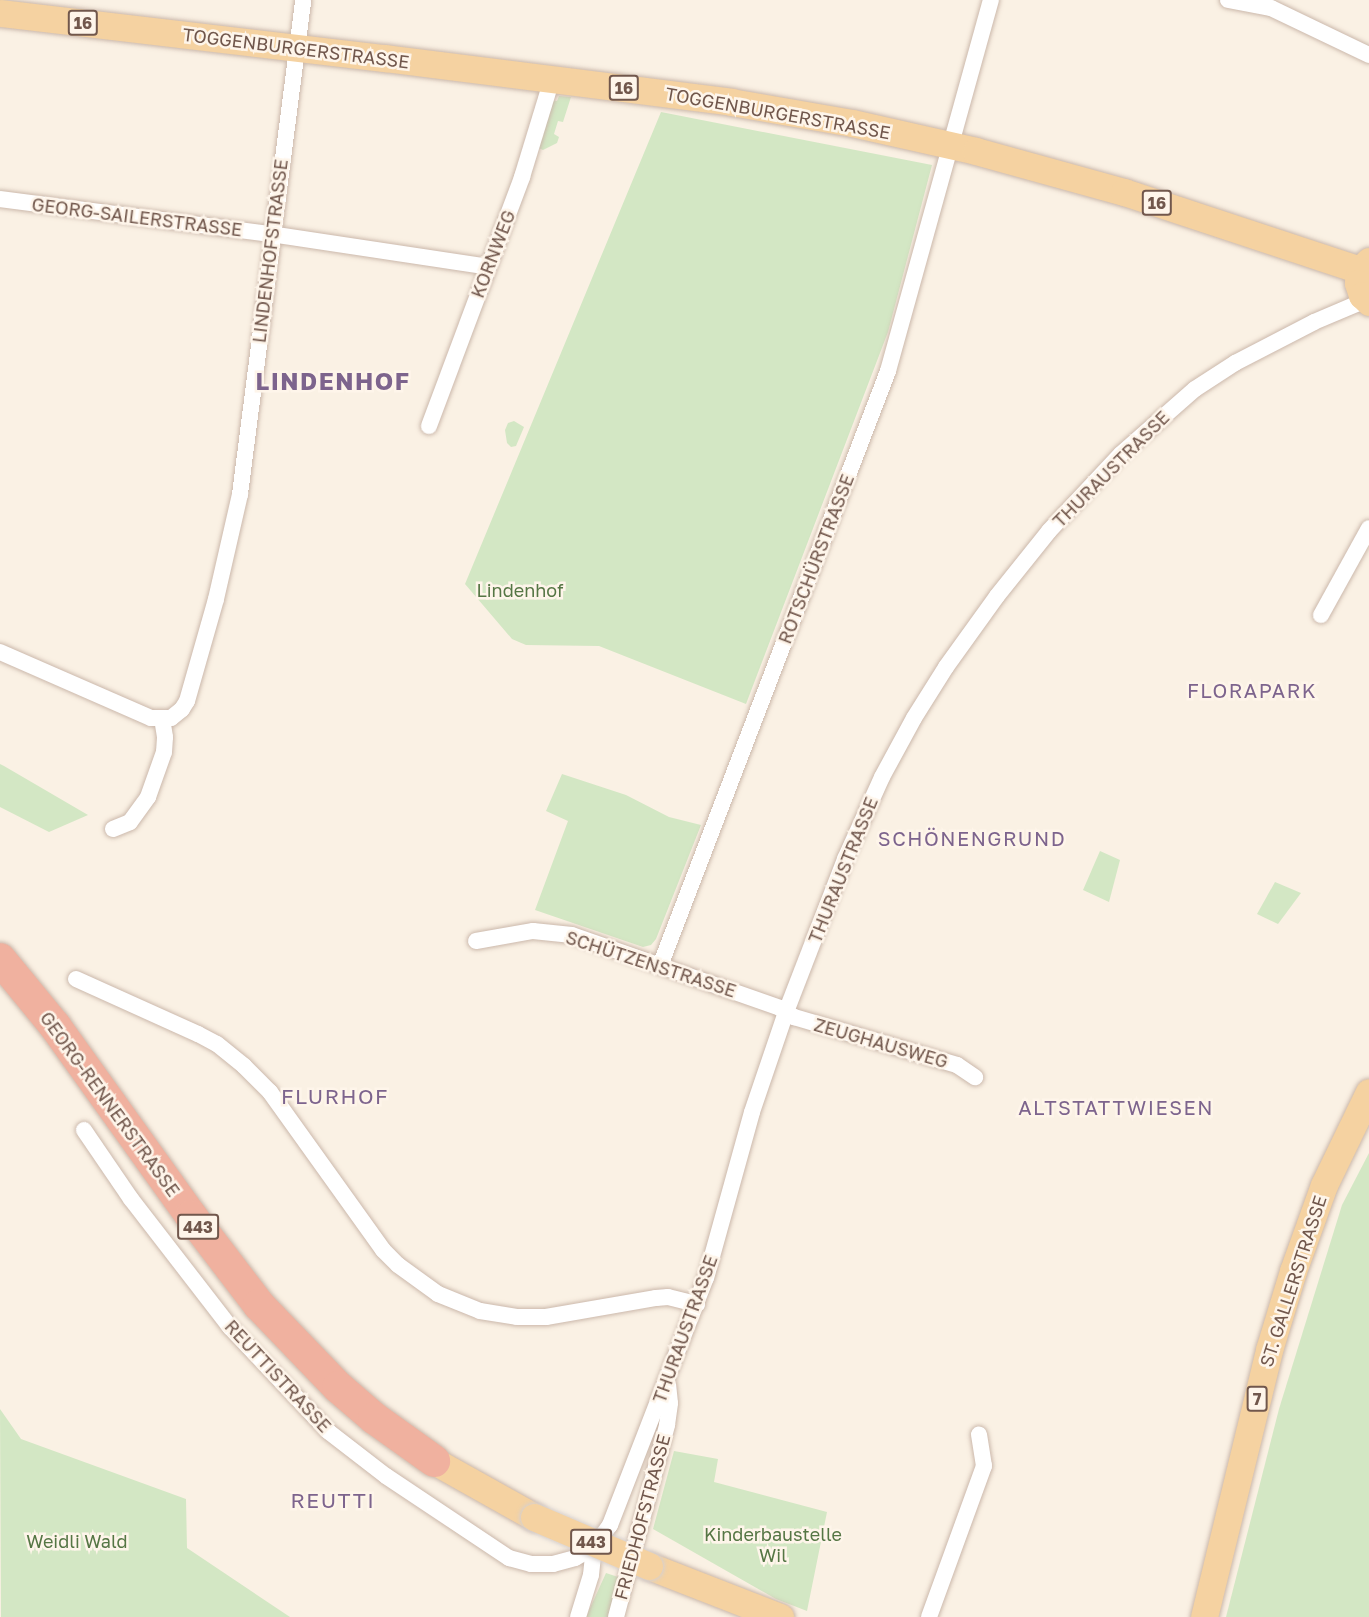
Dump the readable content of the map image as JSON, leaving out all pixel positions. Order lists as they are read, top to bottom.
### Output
{
  "streets": {
    "highway": ["GEORG-RENNERSTRASSE", "443"],
    "main road": [
      "16",
      "TOGGENBURGERSTRASSE",
      "ST. GALLERSTRASSE",
      "7"
    ],
    "street": [
      "GEORG-SAILERSTRASSE",
      "LINDENHOFSTRASSE",
      "KORNWEG",
      "THURAUSTRASSE",
      "ROTSCHÜRSTRASSE",
      "SCHÜTZENSTRASSE",
      "ZEUGHAUSWEG",
      "REUTTISTRASSE",
      "FRIEDHOFSTRASSE"
    ]
  },
  "crossings": [
    ["16", "TOGGENBURGERSTRASSE"],
    ["16", "THURAUSTRASSE"],
    ["TOGGENBURGERSTRASSE", "LINDENHOFSTRASSE"],
    ["TOGGENBURGERSTRASSE", "KORNWEG"],
    ["TOGGENBURGERSTRASSE", "ROTSCHÜRSTRASSE"],
    ["GEORG-SAILERSTRASSE", "LINDENHOFSTRASSE"],
    ["GEORG-SAILERSTRASSE", "KORNWEG"],
    ["THURAUSTRASSE", "SCHÜTZENSTRASSE"],
    ["THURAUSTRASSE", "ZEUGHAUSWEG"],
    ["THURAUSTRASSE", "REUTTISTRASSE"],
    ["THURAUSTRASSE", "FRIEDHOFSTRASSE"],
    ["ROTSCHÜRSTRASSE", "SCHÜTZENSTRASSE"],
    ["SCHÜTZENSTRASSE", "ZEUGHAUSWEG"]
  ],
  "districts": [
    "LINDENHOF",
    "FLORAPARK",
    "SCHÖNENGRUND",
    "FLURHOF",
    "ALTSTATTWIESEN",
    "REUTTI"
  ],
  "parks": ["Lindenhof", "Kinderbaustelle Wil", "Weidli Wald"]
}
